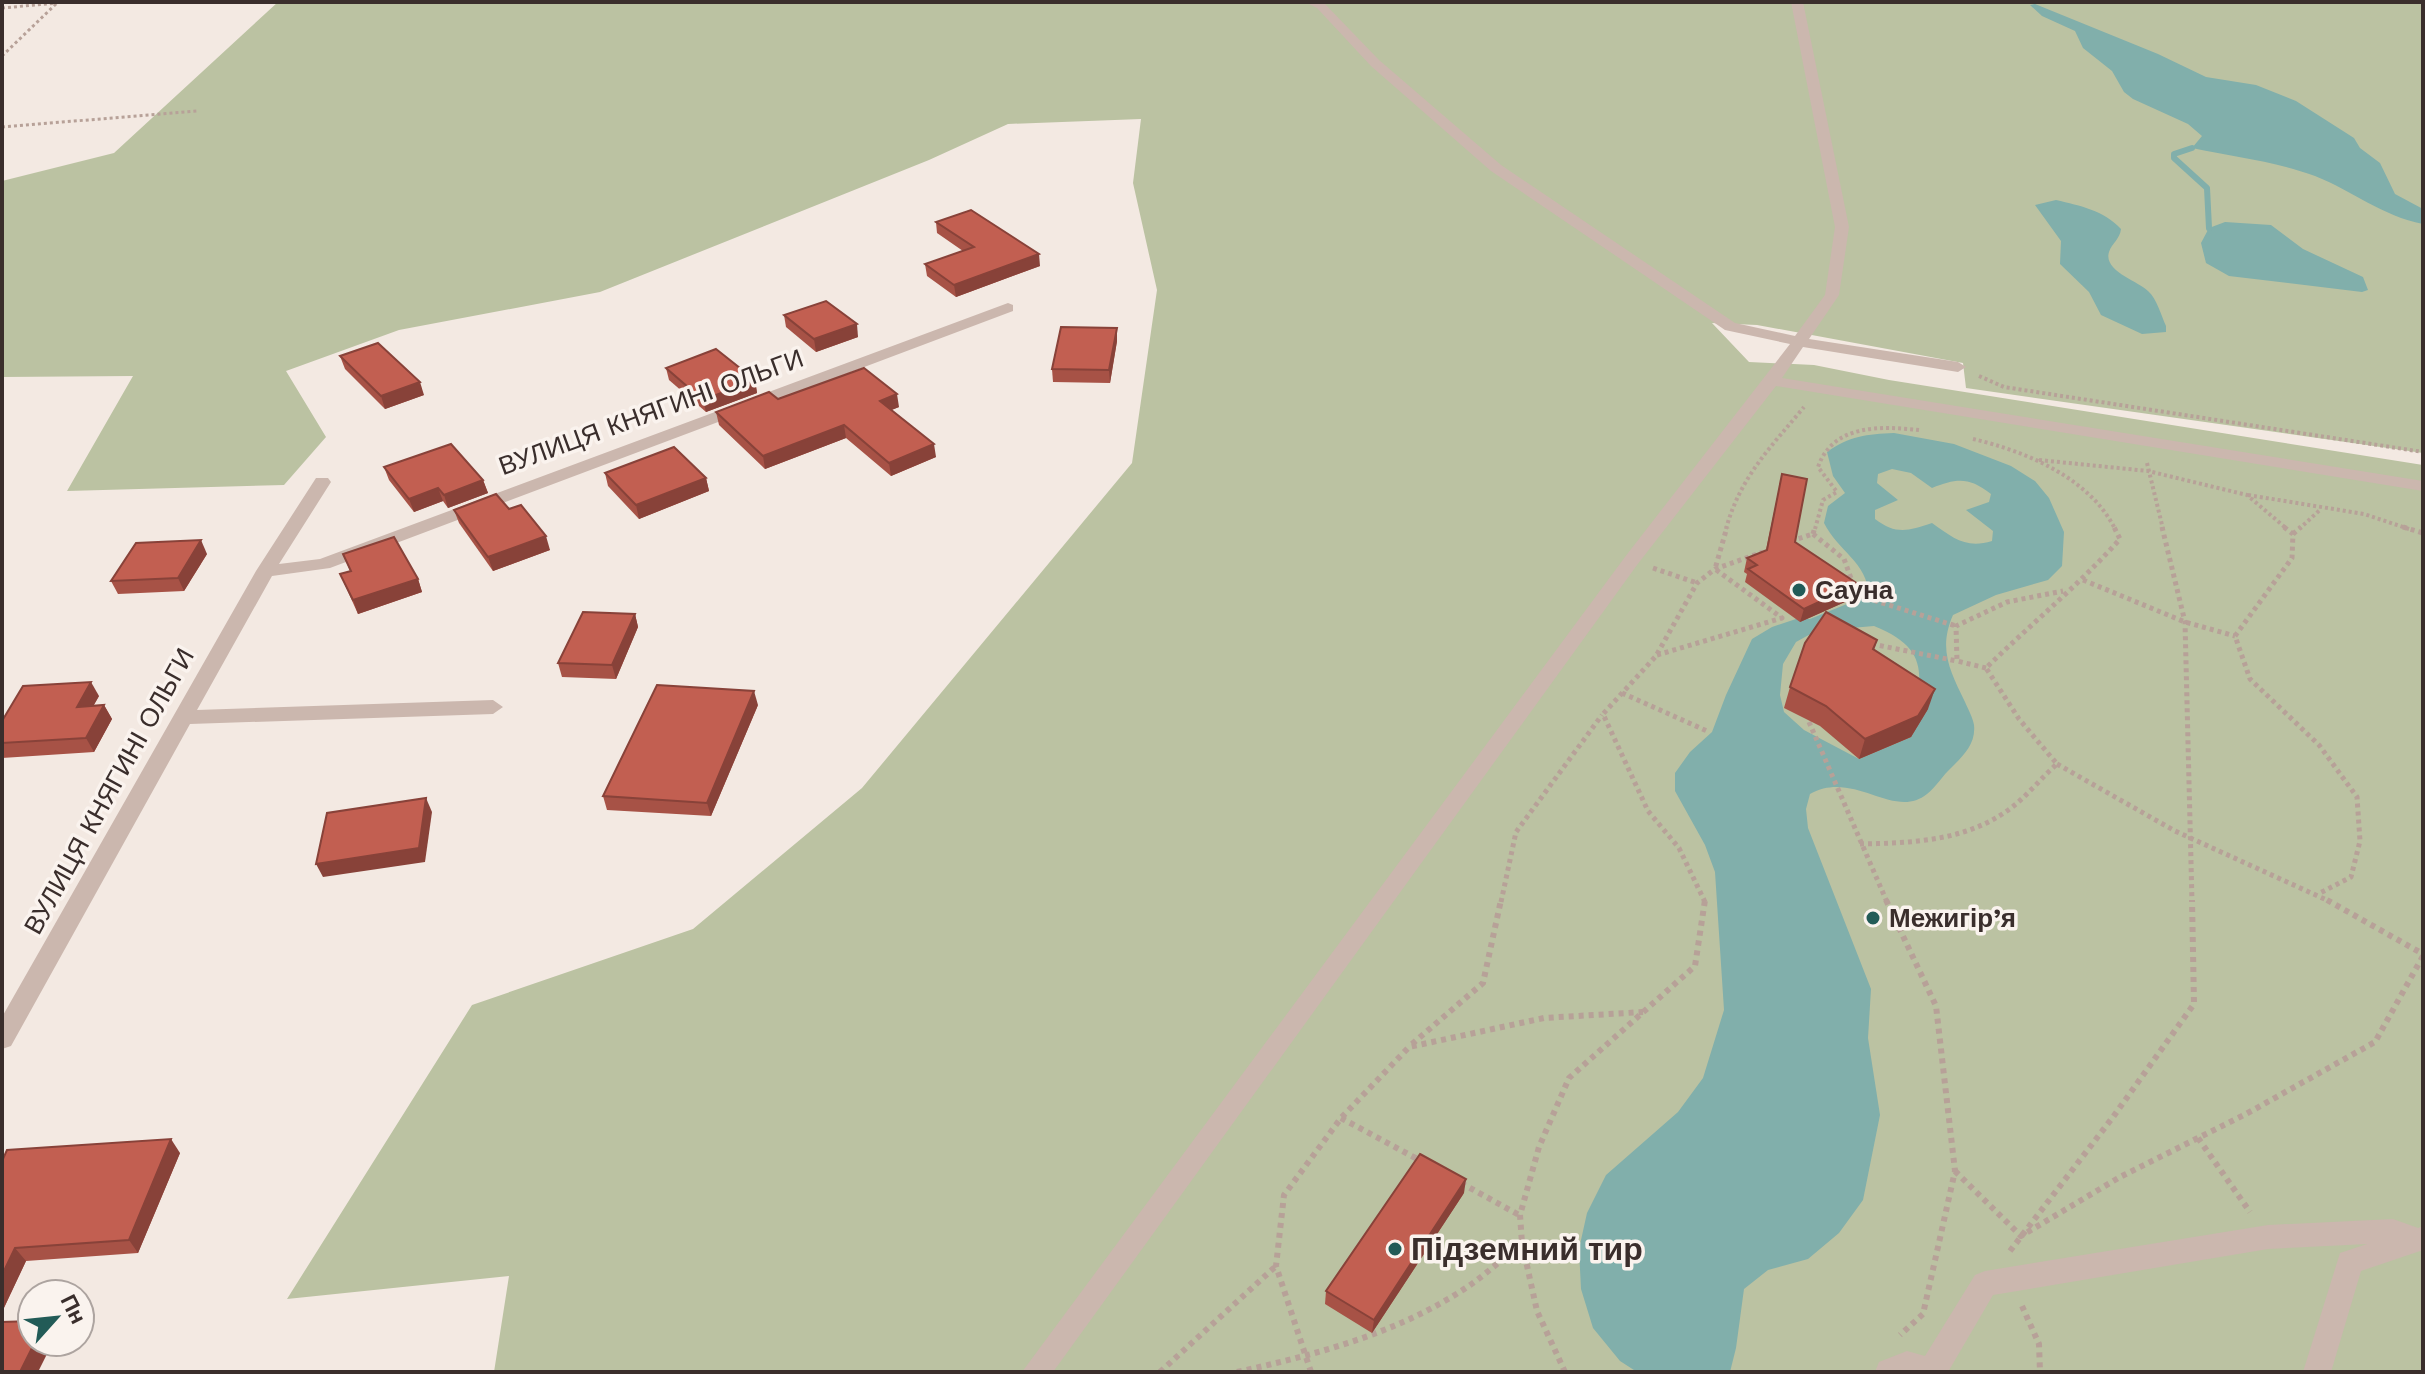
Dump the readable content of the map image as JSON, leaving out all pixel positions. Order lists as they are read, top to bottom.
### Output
{
  "streets": {
    "street": ["ВУЛИЦЯ КНЯГИНІ ОЛЬГИ"]
  },
  "places": ["Сауна", "Межигір’я", "Підземний тир"],
  "north": "top right"
}
